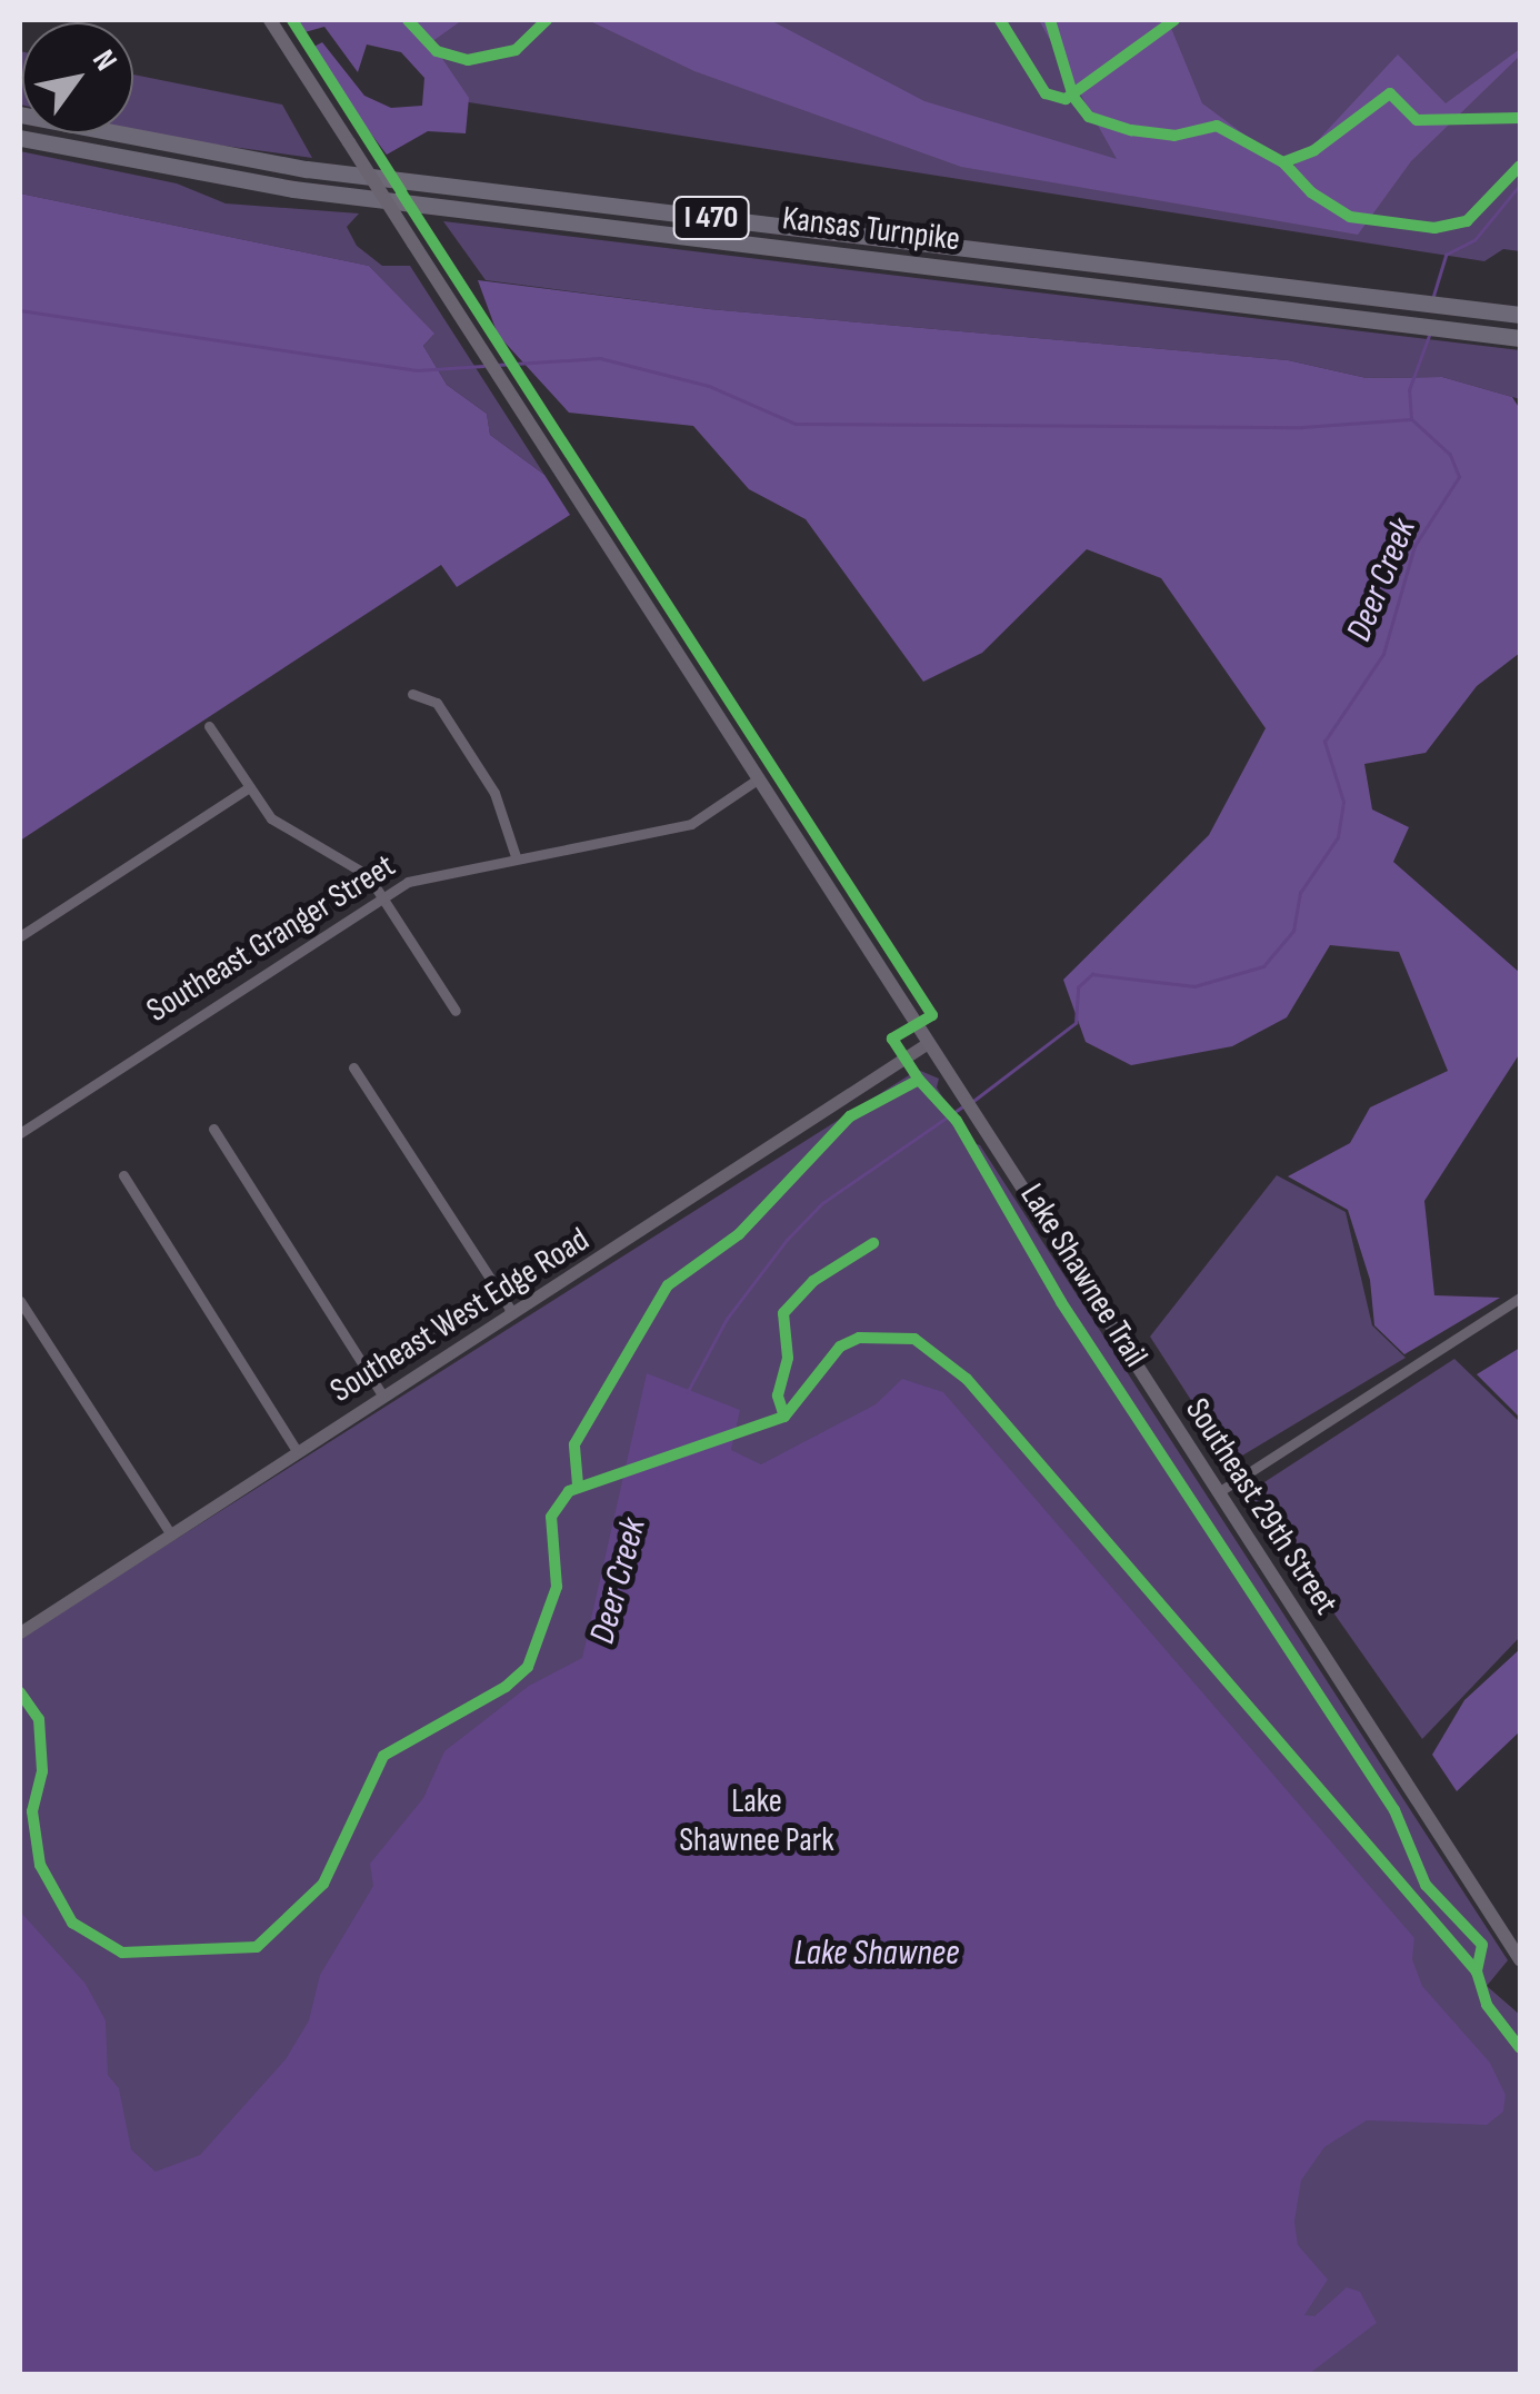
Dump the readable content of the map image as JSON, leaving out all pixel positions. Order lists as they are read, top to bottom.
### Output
{
  "streets": {
    "highway": ["I 470", "Kansas Turnpike"],
    "main road": ["Southeast 29th Street"],
    "street": ["Southeast Granger Street", "Southeast West Edge Road"],
    "cycle path": ["Lake Shawnee Trail"]
  },
  "crossings": [
    ["Southeast Granger Street", "Southeast 29th Street"],
    ["Southeast West Edge Road", "Southeast 29th Street"]
  ],
  "water": ["Deer Creek", "Lake Shawnee"],
  "parks": ["Lake Shawnee Park"],
  "north": "top right"
}
